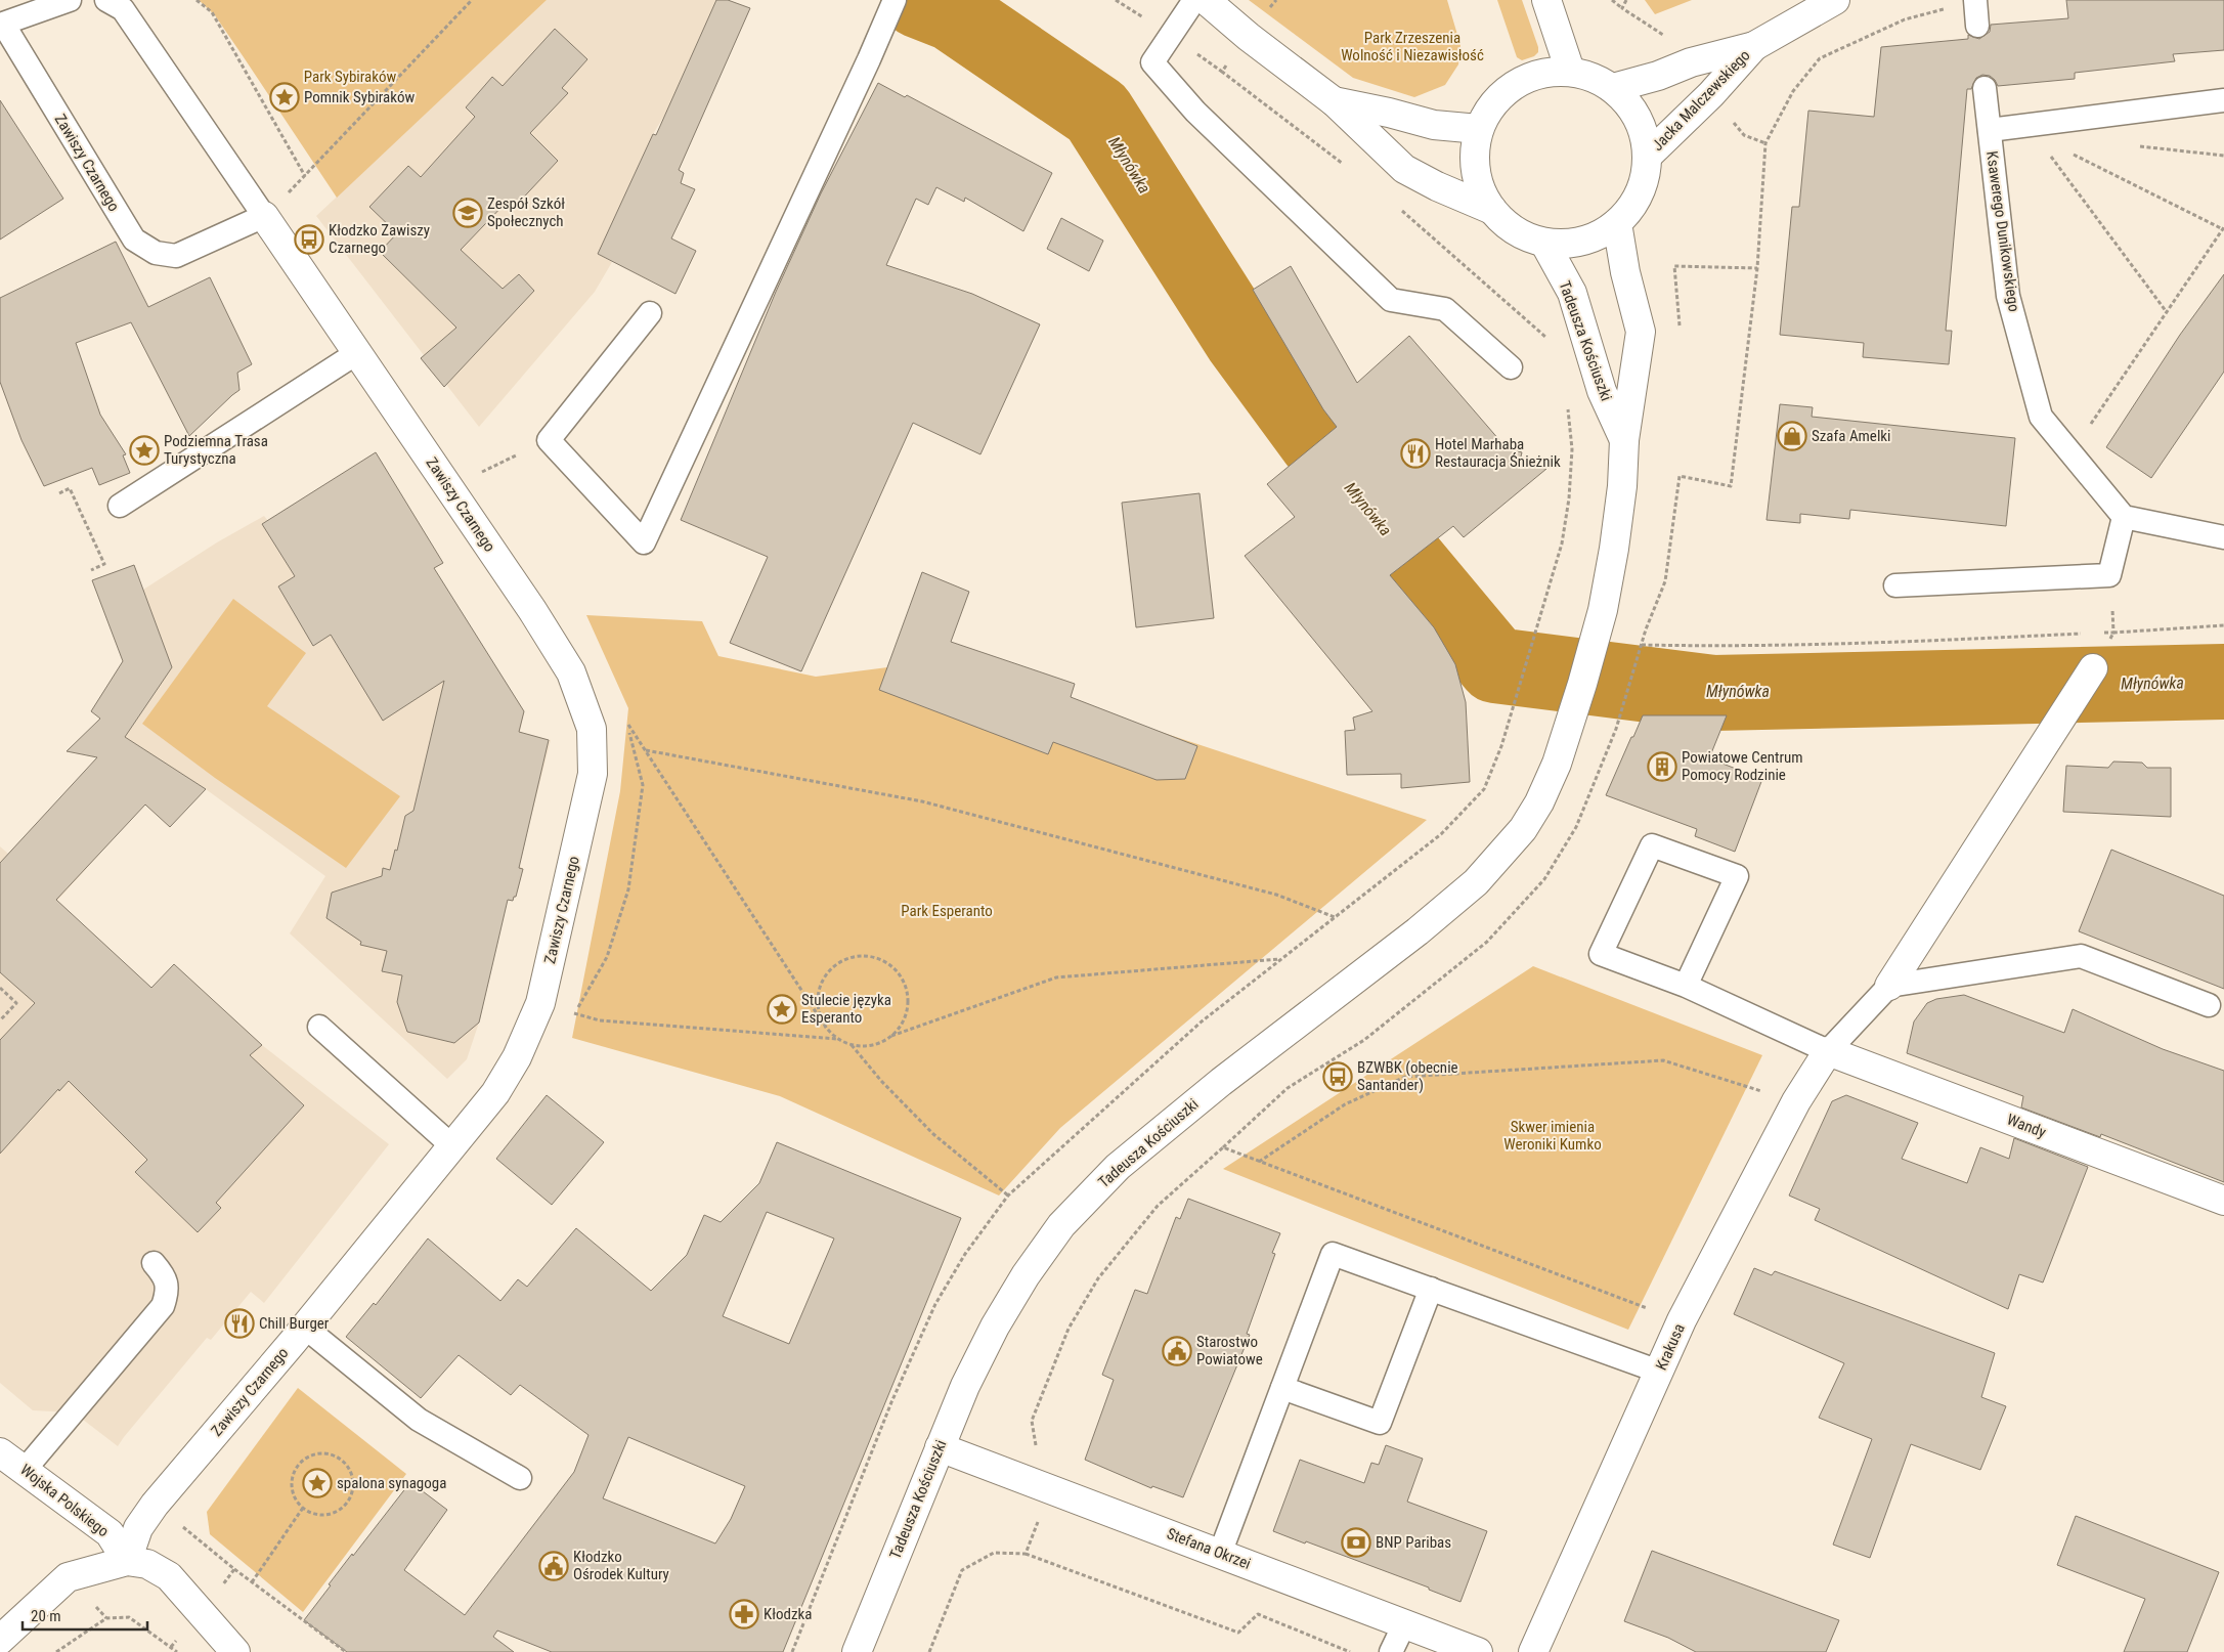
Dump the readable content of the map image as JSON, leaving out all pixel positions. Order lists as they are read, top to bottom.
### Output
{
  "streets": {
    "street": [
      "Jacka Malczewskiego",
      "Zawiszy Czarnego",
      "Tadeusza Kościuszki",
      "Wandy",
      "Krakusa",
      "Wojska Polskiego",
      "Stefana Okrzei"
    ],
    "lane": ["Ksawerego Dunikowskiego"]
  },
  "crossings": [
    ["Jacka Malczewskiego", "Tadeusza Kościuszki"],
    ["Zawiszy Czarnego", "Wojska Polskiego"],
    ["Tadeusza Kościuszki", "Stefana Okrzei"],
    ["Wandy", "Krakusa"]
  ],
  "water": ["Młynówka"],
  "parks": [
    "Park Zrzeszenia Wolność i Niezawisłość",
    "Park Sybiraków",
    "Park Esperanto",
    "Skwer imienia Weroniki Kumko"
  ],
  "places": {
    "place": [
      "Pomnik Sybiraków",
      "Podziemna Trasa Turystyczna",
      "Stulecie języka Esperanto",
      "spalona synagoga"
    ],
    "school or university": ["Zespół Szkół Społecznych"],
    "bus stop": ["Kłodzko Zawiszy Czarnego", "BZWBK (obecnie Santander)"],
    "shop": ["Szafa Amelki"],
    "restaurant": ["Hotel Marhaba Restauracja Śnieżnik", "Chill Burger"],
    "building": ["Powiatowe Centrum Pomocy Rodzinie"],
    "public building": ["Starostwo Powiatowe", "Kłodzko Ośrodek Kultury"],
    "bank": ["BNP Paribas"],
    "pharmacy": ["Kłodzka"]
  },
  "scale_bar": "20 m"
}
